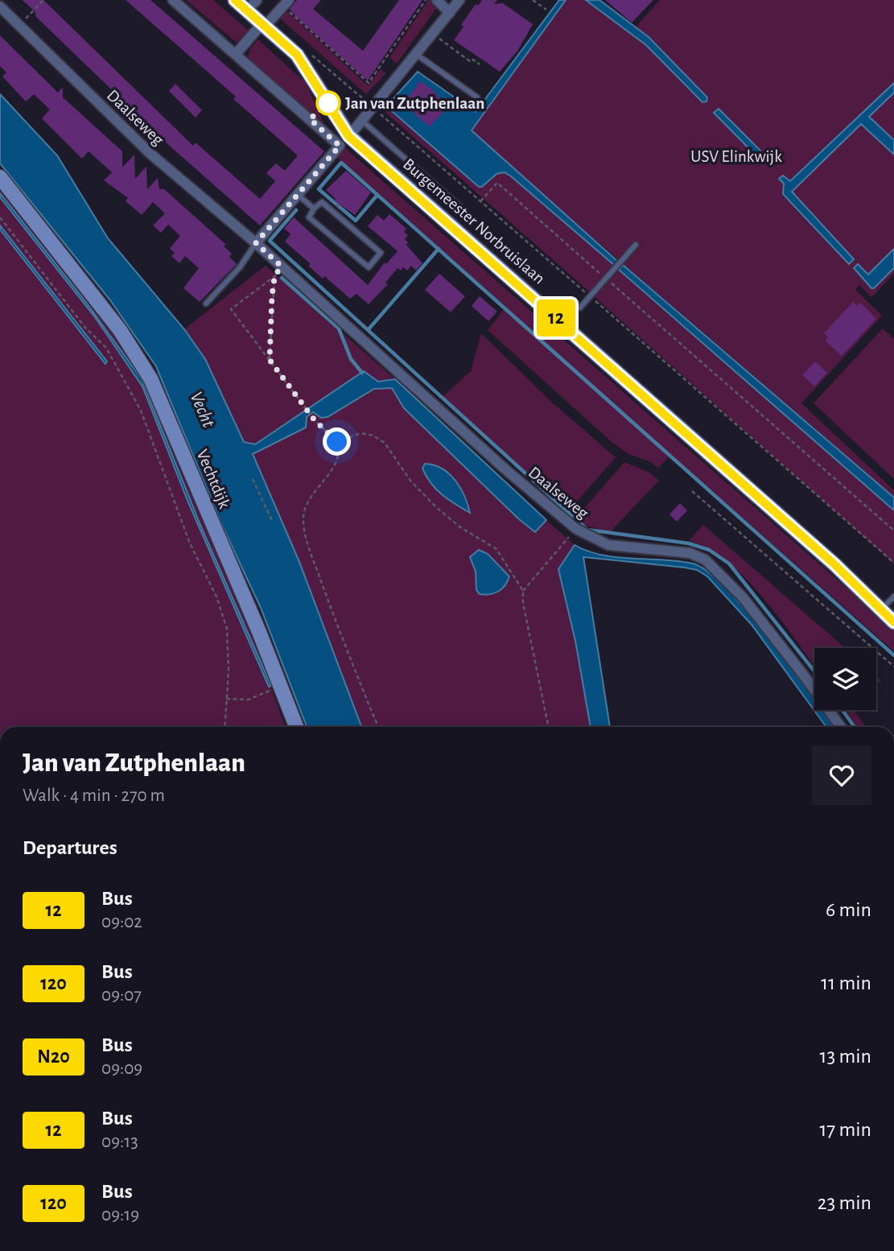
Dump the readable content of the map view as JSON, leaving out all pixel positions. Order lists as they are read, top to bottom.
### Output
{
  "streets": {
    "main road": ["Burgemeester Norbruislaan", "Vechtdijk"],
    "street": ["Daalseweg"]
  },
  "water": ["Vecht"],
  "parks": ["USV Elinkwijk"],
  "places": ["Jan van Zutphenlaan"],
  "lines": ["bus line 12"],
  "page": {
    "on_map": "12",
    "heading": [
      ["Jan van Zutphenlaan", "Walk · 4 min · 270 m"],
      "Departures"
    ],
    "list": [
      {
        "mark": "12",
        "name": "Bus",
        "note": "09:02",
        "value": "6 min"
      },
      {
        "mark": "120",
        "name": "Bus",
        "note": "09:07",
        "value": "11 min"
      },
      {
        "mark": "N20",
        "name": "Bus",
        "note": "09:09",
        "value": "13 min"
      },
      {
        "mark": "12",
        "name": "Bus",
        "note": "09:13",
        "value": "17 min"
      },
      {
        "mark": "120",
        "name": "Bus",
        "note": "09:19",
        "value": "23 min"
      }
    ]
  }
}
